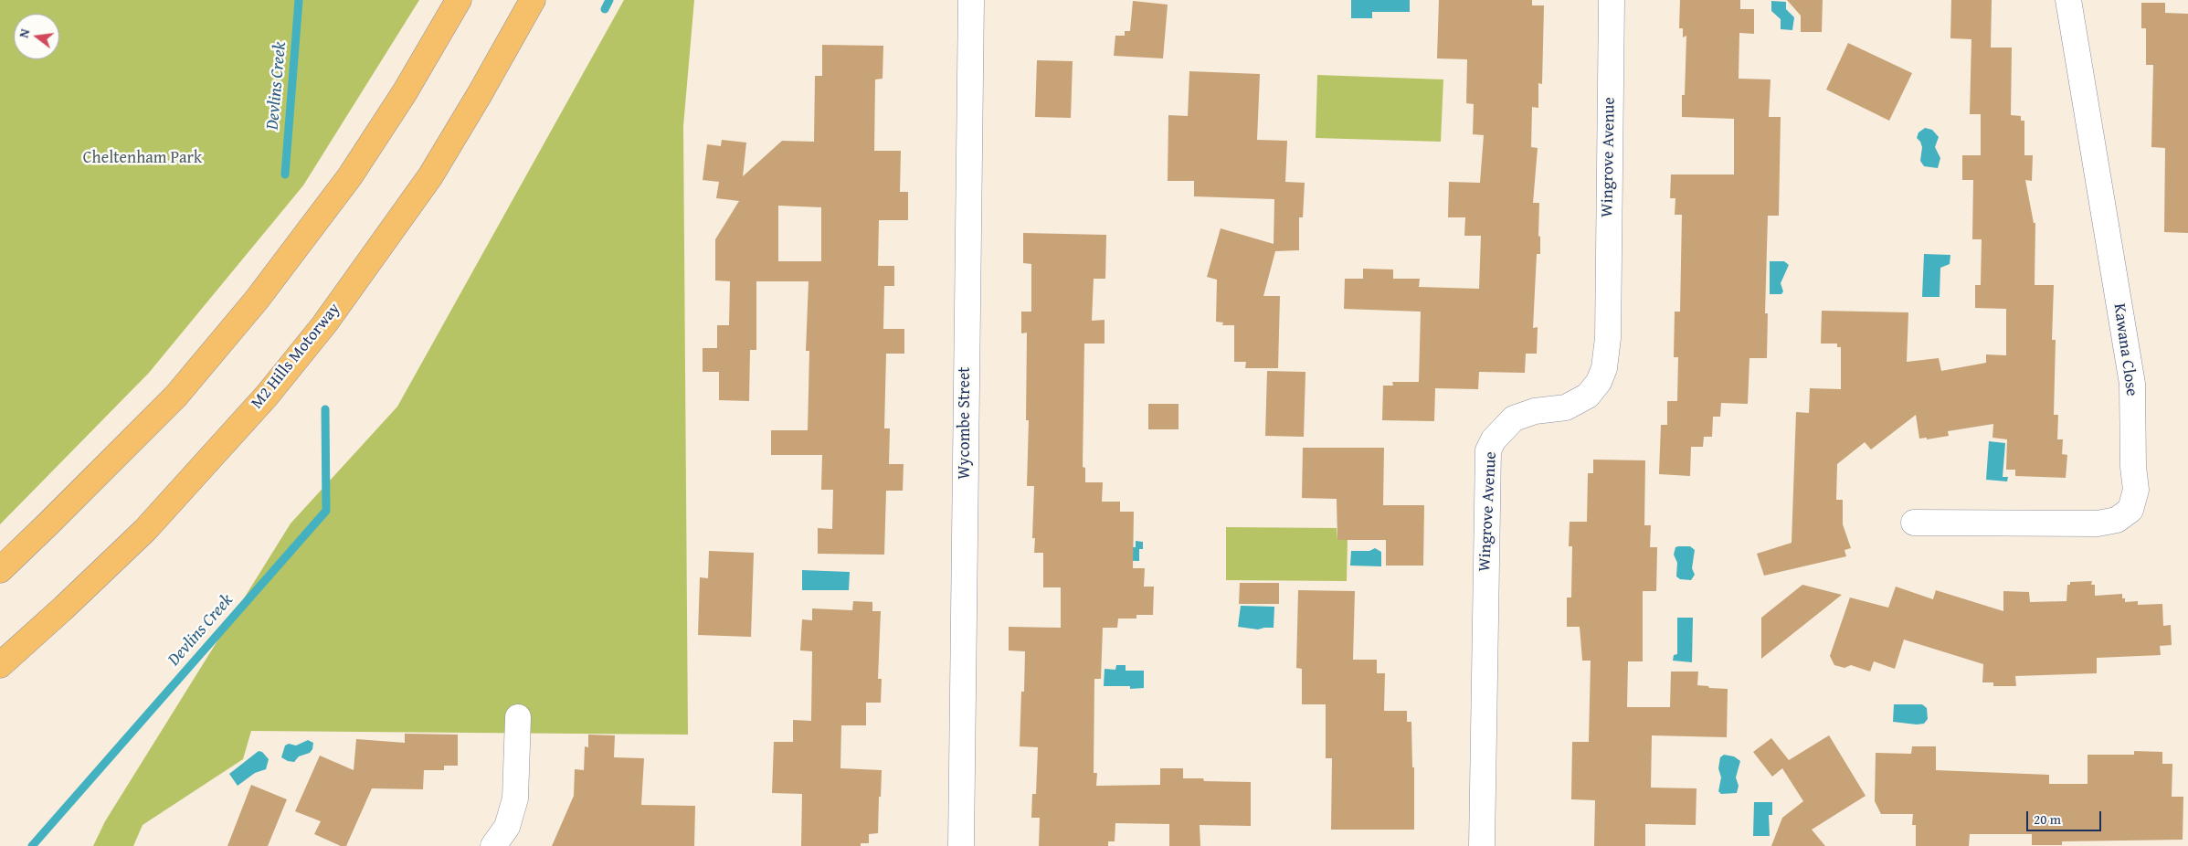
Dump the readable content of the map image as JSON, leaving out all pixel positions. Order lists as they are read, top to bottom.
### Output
{
  "streets": {
    "highway": ["M2 Hills Motorway"],
    "street": ["Wingrove Avenue", "Kawana Close", "Wycombe Street"]
  },
  "water": ["Devlins Creek"],
  "parks": ["Cheltenham Park"],
  "scale_bar": "20 m",
  "north": "left"
}
